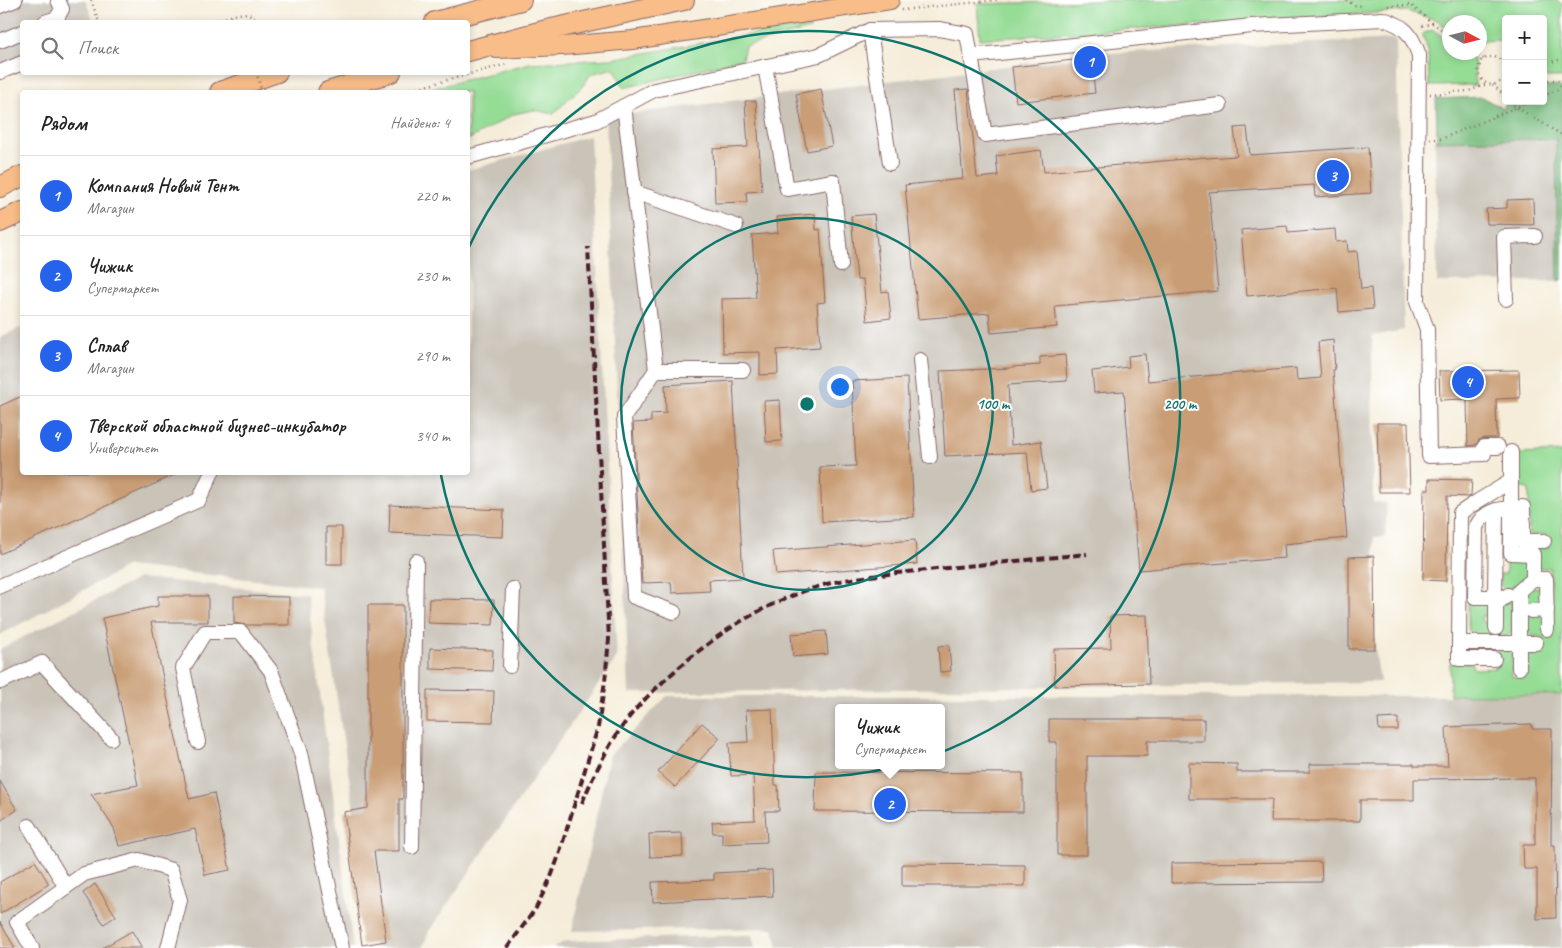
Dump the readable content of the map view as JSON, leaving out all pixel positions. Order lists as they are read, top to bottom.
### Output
{
  "north": "right",
  "page": {
    "map_buttons": ["+", "−"],
    "search": "Поиск",
    "pins": [
      "1",
      "3",
      "4",
      "2"
    ],
    "heading": ["Рядом", "Найдено: 4"],
    "list": [
      {
        "mark": "1",
        "name": "Компания Новый Тент",
        "note": "Магазин",
        "value": "220 m"
      },
      {
        "mark": "2",
        "name": "Чижик",
        "note": "Супермаркет",
        "value": "230 m"
      },
      {
        "mark": "3",
        "name": "Сплав",
        "note": "Магазин",
        "value": "290 m"
      },
      {
        "mark": "4",
        "name": "Тверской областной бизнес-инкубатор",
        "note": "Университет",
        "value": "340 m"
      }
    ],
    "popup": ["Чижик", "Супермаркет"]
  },
  "rings": ["100 m", "200 m"]
}
